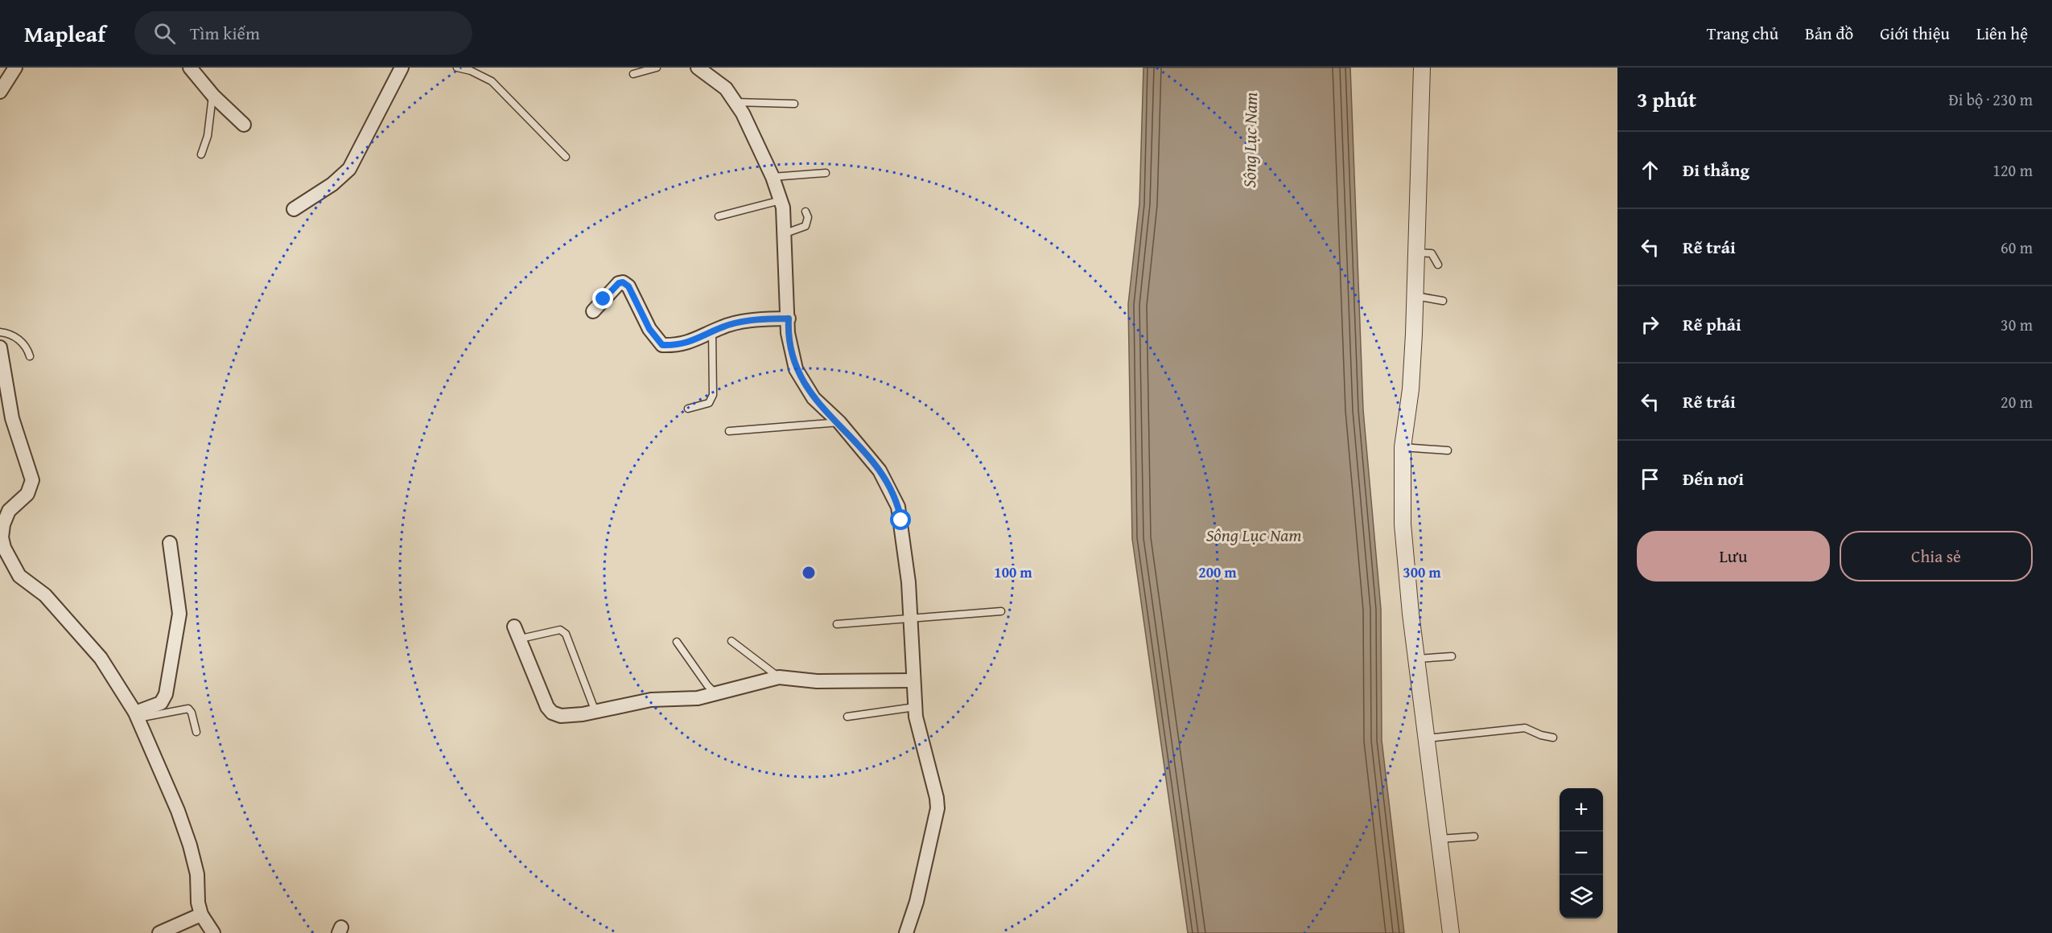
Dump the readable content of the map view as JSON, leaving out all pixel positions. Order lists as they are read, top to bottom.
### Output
{
  "water": ["Sông Lục Nam"],
  "page": {
    "header": "Mapleaf",
    "search": "Tìm kiếm",
    "nav": [
      "Trang chủ",
      "Bản đồ",
      "Giới thiệu",
      "Liên hệ"
    ],
    "heading": ["3 phút", "Đi bộ · 230 m"],
    "list": [
      ["Đi thẳng", "120 m"],
      ["Rẽ trái", "60 m"],
      ["Rẽ phải", "30 m"],
      ["Rẽ trái", "20 m"],
      "Đến nơi"
    ],
    "buttons": ["Lưu", "Chia sẻ"],
    "map_buttons": ["+", "−"]
  },
  "rings": ["100 m", "200 m", "300 m"]
}
